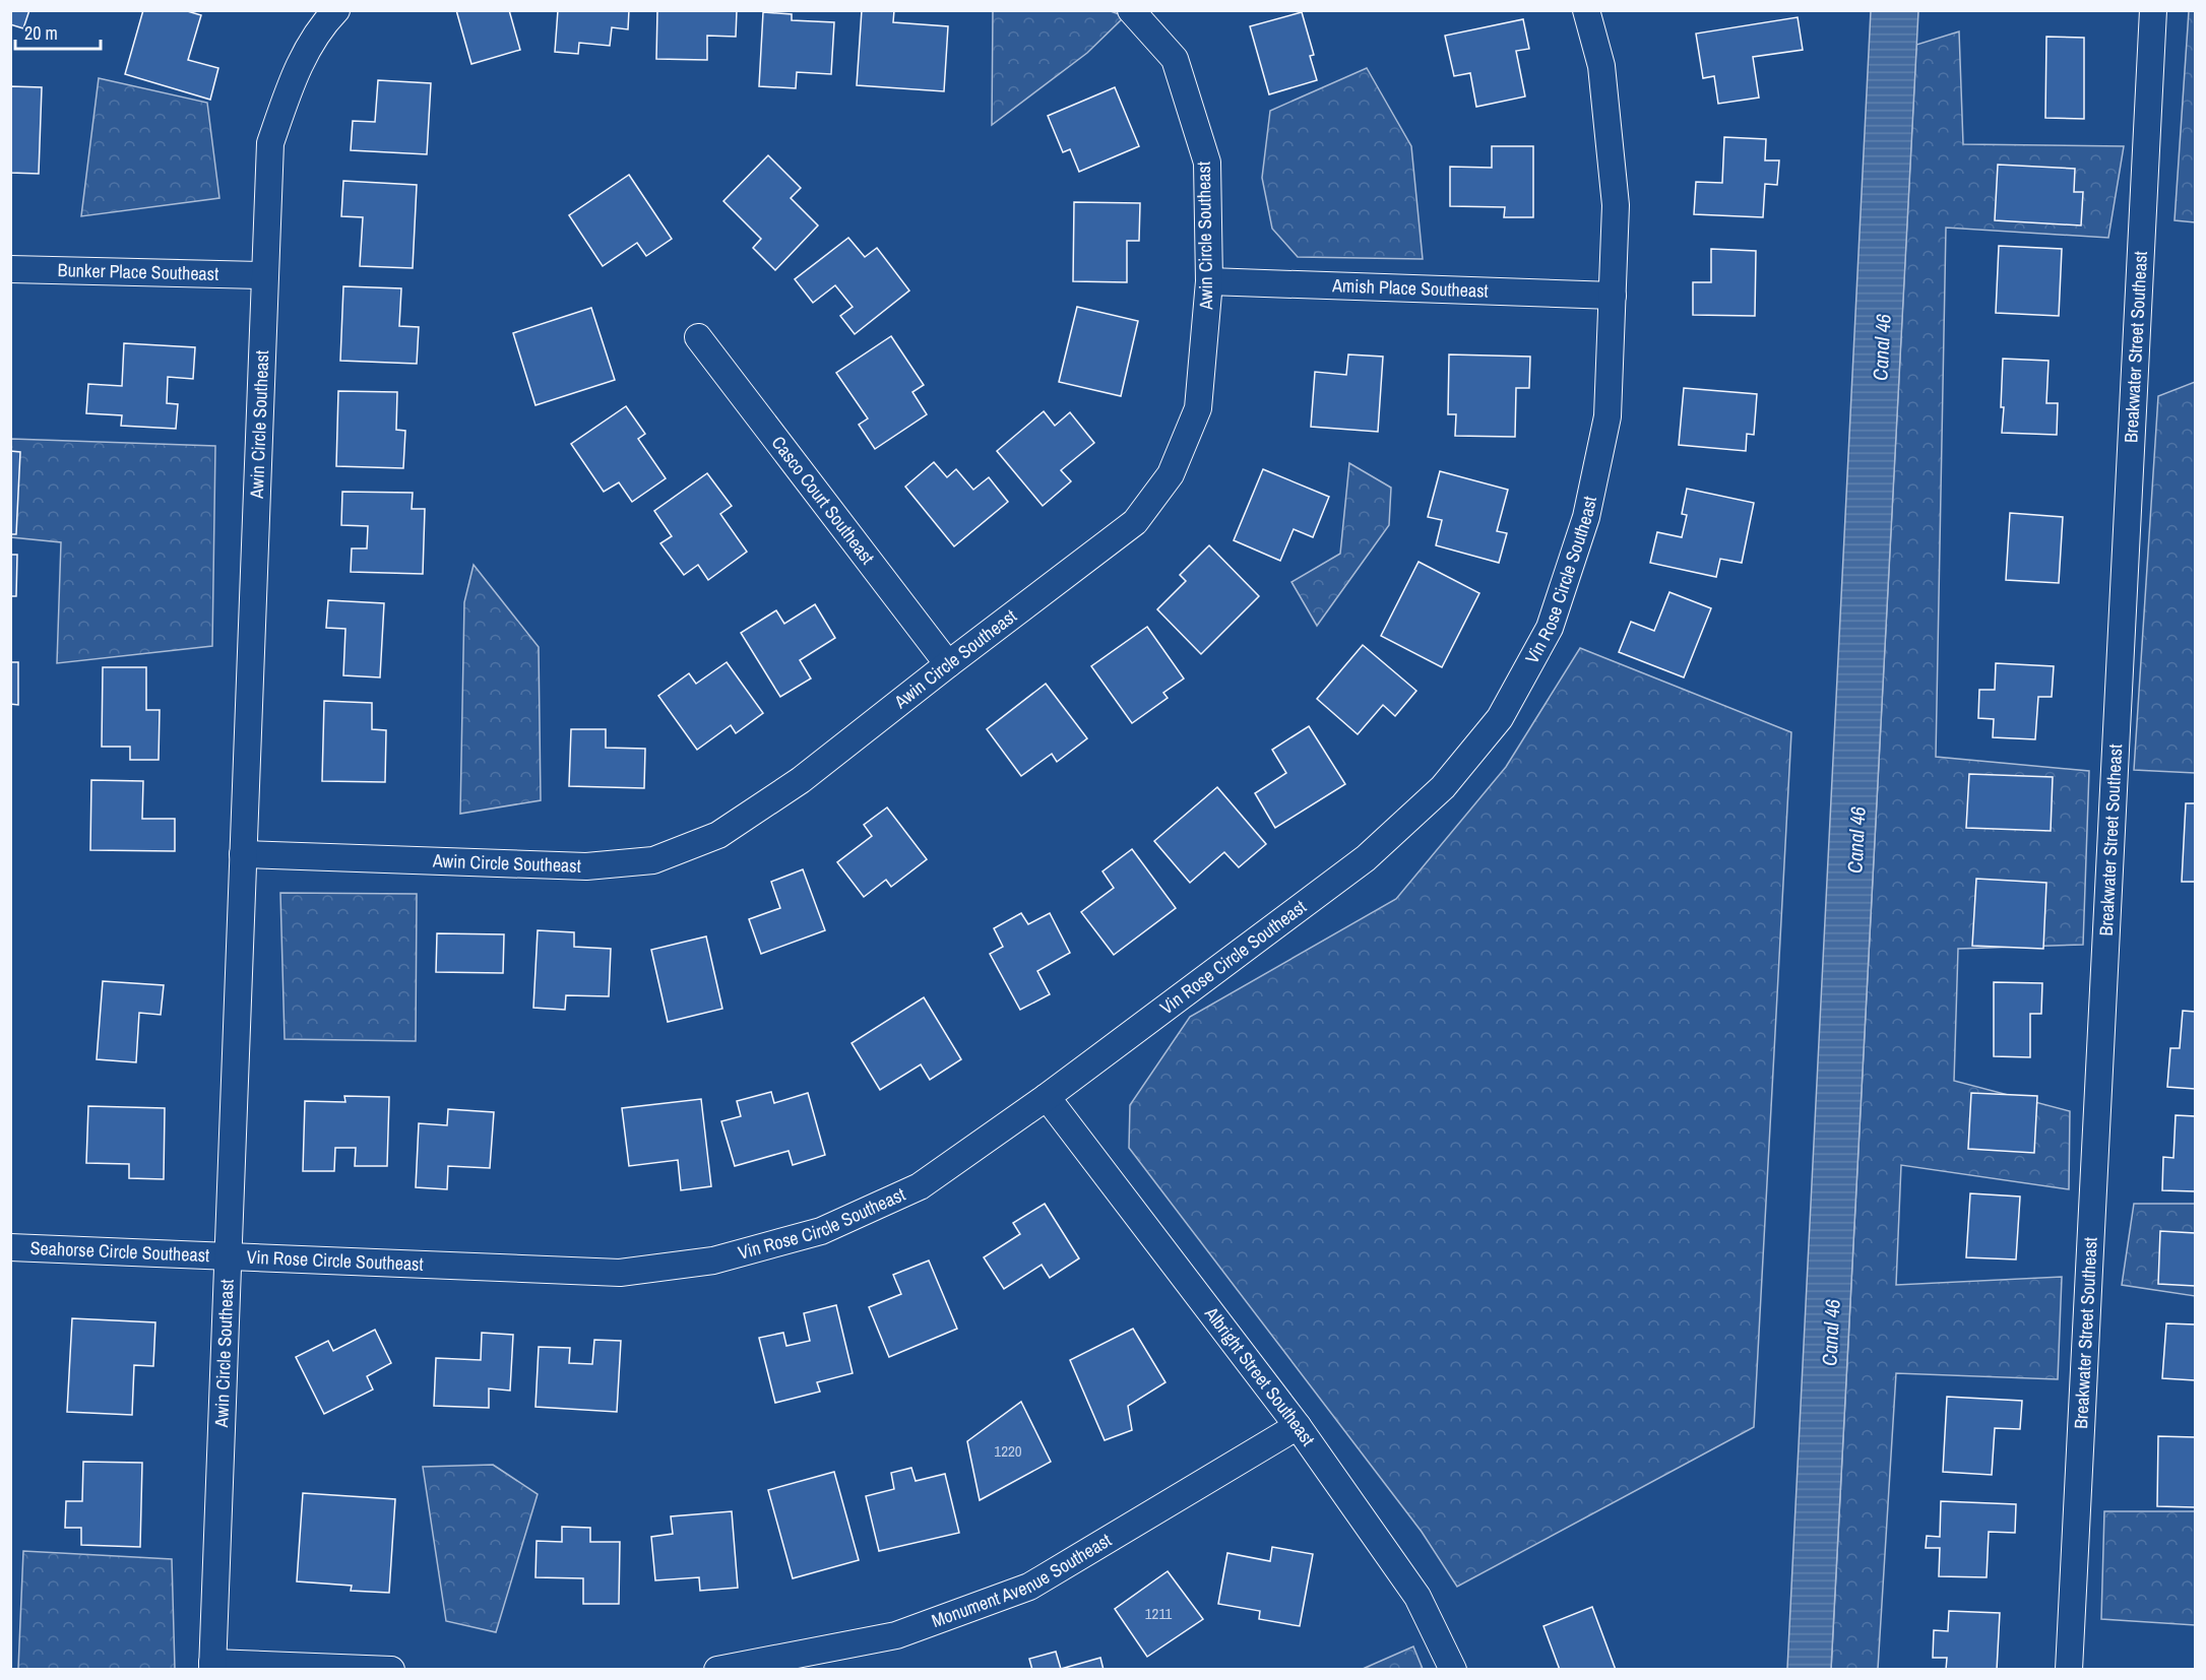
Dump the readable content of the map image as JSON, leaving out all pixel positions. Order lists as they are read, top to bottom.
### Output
{
  "streets": {
    "street": [
      "Awin Circle Southeast",
      "Bunker Place Southeast",
      "Amish Place Southeast",
      "Breakwater Street Southeast",
      "Casco Court Southeast",
      "Vin Rose Circle Southeast",
      "Seahorse Circle Southeast",
      "Albright Street Southeast",
      "Monument Avenue Southeast"
    ]
  },
  "crossings": [
    ["Awin Circle Southeast", "Bunker Place Southeast"],
    ["Awin Circle Southeast", "Amish Place Southeast"],
    ["Awin Circle Southeast", "Casco Court Southeast"],
    ["Awin Circle Southeast", "Vin Rose Circle Southeast"],
    ["Awin Circle Southeast", "Seahorse Circle Southeast"],
    ["Amish Place Southeast", "Vin Rose Circle Southeast"],
    ["Vin Rose Circle Southeast", "Seahorse Circle Southeast"],
    ["Vin Rose Circle Southeast", "Albright Street Southeast"],
    ["Albright Street Southeast", "Monument Avenue Southeast"]
  ],
  "water": ["Canal 46"],
  "house_numbers": ["1220", "1211"],
  "scale_bar": "20 m"
}
